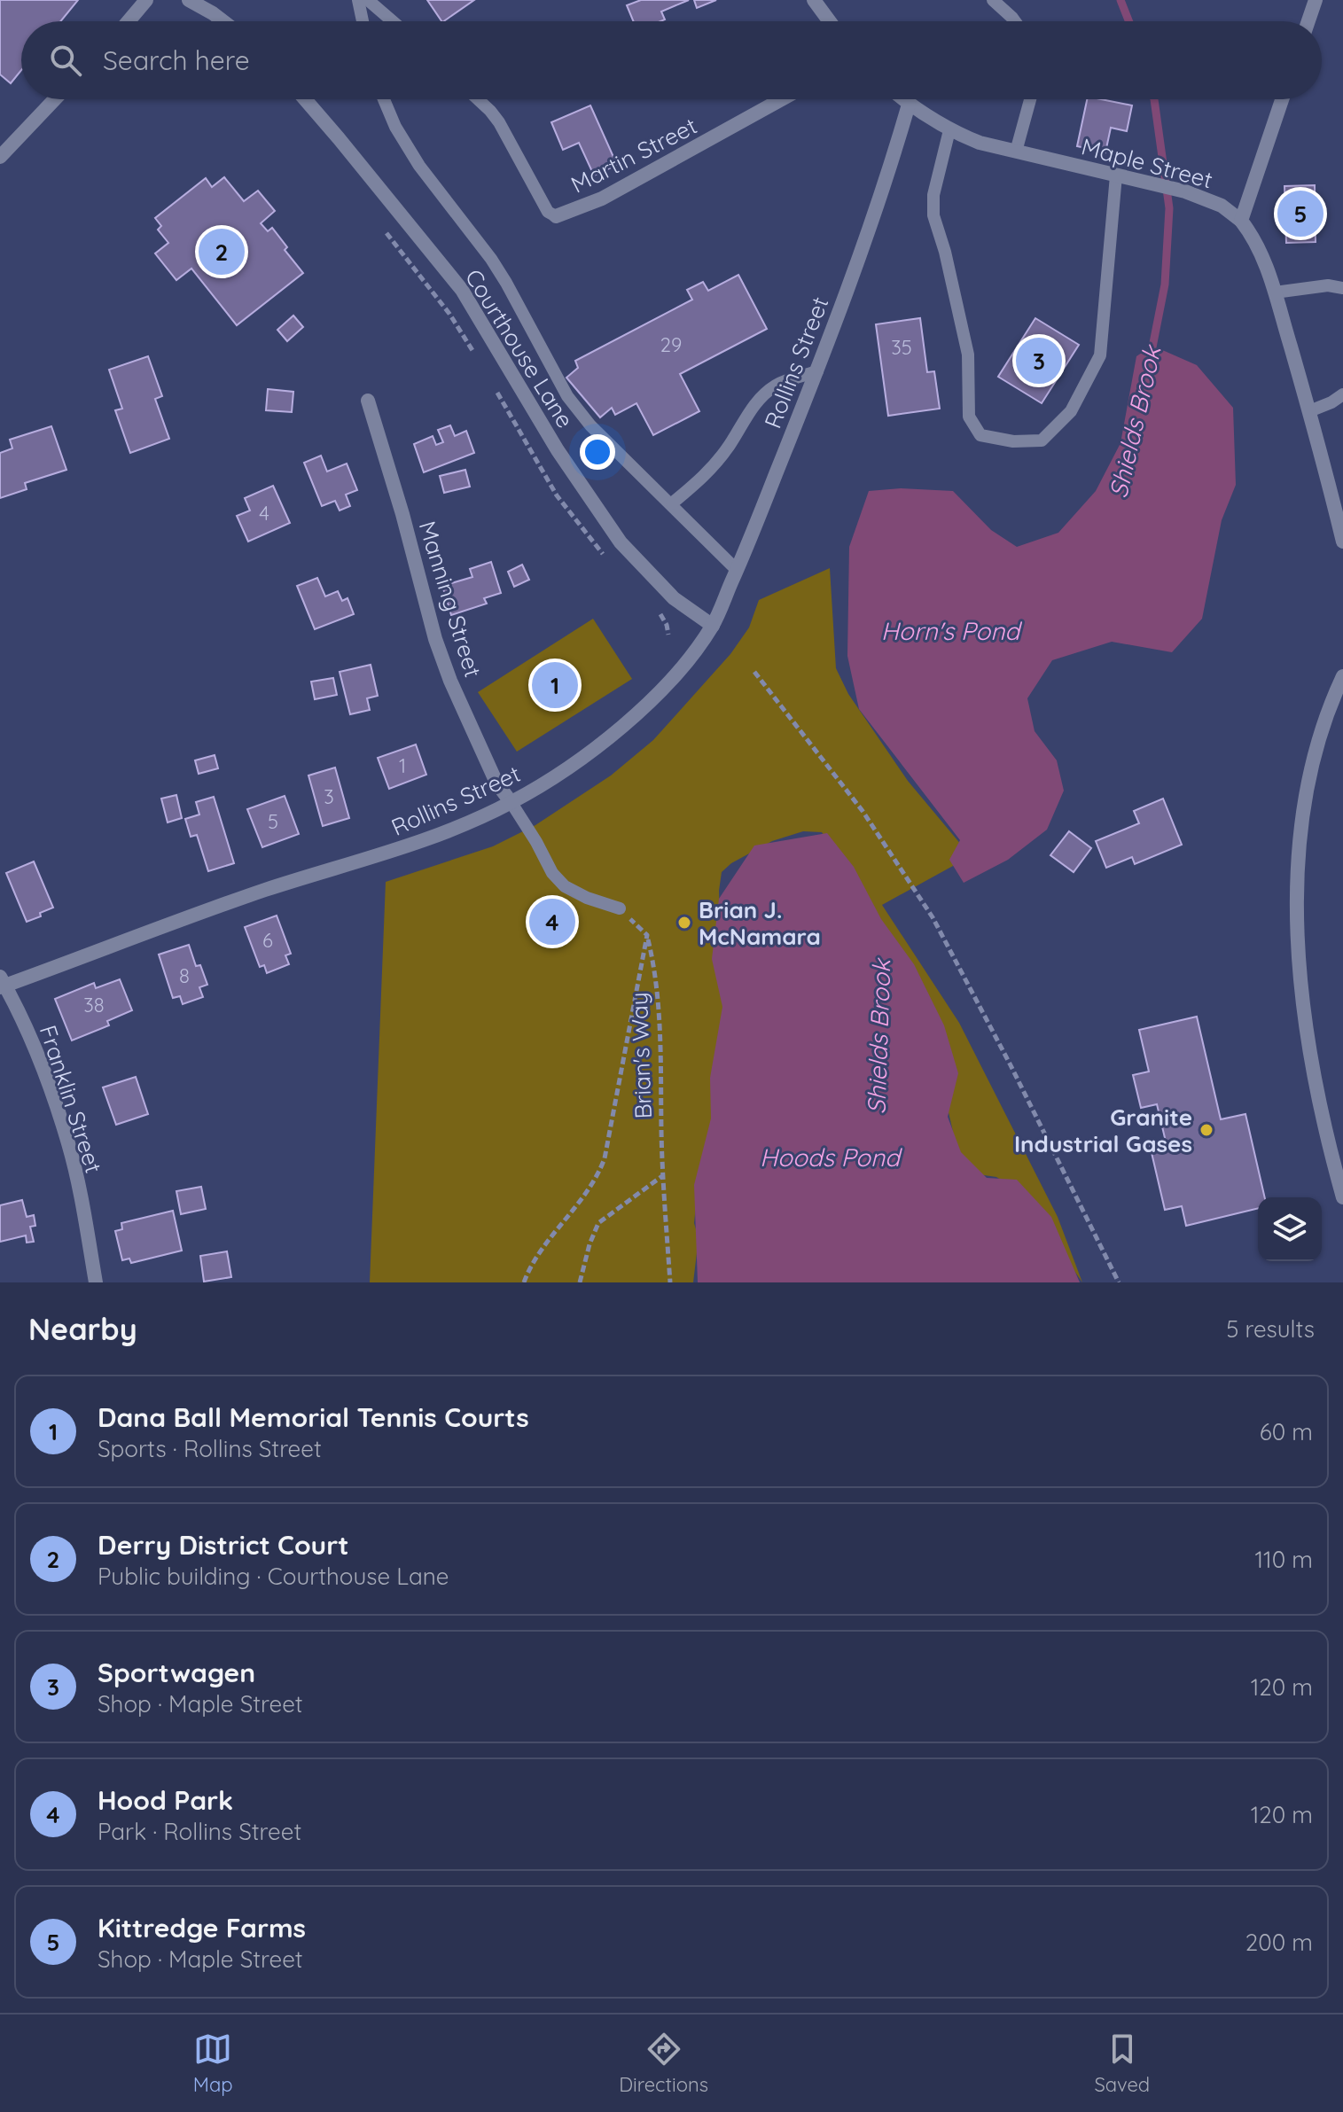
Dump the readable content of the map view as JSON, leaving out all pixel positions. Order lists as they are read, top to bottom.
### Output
{
  "streets": {
    "street": [
      "Martin Street",
      "Maple Street",
      "Courthouse Lane",
      "Rollins Street",
      "Manning Street",
      "Franklin Street"
    ],
    "path": ["Brian's Way"]
  },
  "crossings": [
    ["Maple Street", "Rollins Street"],
    ["Courthouse Lane", "Rollins Street"],
    ["Rollins Street", "Manning Street"],
    ["Rollins Street", "Franklin Street"]
  ],
  "water": ["Shields Brook", "Horn's Pond", "Hoods Pond"],
  "places": ["Brian J. McNamara", "Granite Industrial Gases"],
  "house_numbers": [
    "29",
    "35",
    "4",
    "1",
    "3",
    "5",
    "6",
    "8",
    "38"
  ],
  "page": {
    "search": "Search here",
    "pins": [
      "5",
      "2",
      "3",
      "1",
      "4"
    ],
    "heading": ["Nearby", "5 results"],
    "list": [
      {
        "mark": "1",
        "name": "Dana Ball Memorial Tennis Courts",
        "note": "Sports · Rollins Street",
        "value": "60 m"
      },
      {
        "mark": "2",
        "name": "Derry District Court",
        "note": "Public building · Courthouse Lane",
        "value": "110 m"
      },
      {
        "mark": "3",
        "name": "Sportwagen",
        "note": "Shop · Maple Street",
        "value": "120 m"
      },
      {
        "mark": "4",
        "name": "Hood Park",
        "note": "Park · Rollins Street",
        "value": "120 m"
      },
      {
        "mark": "5",
        "name": "Kittredge Farms",
        "note": "Shop · Maple Street",
        "value": "200 m"
      }
    ],
    "nav": ["Map", "Directions", "Saved"]
  }
}
